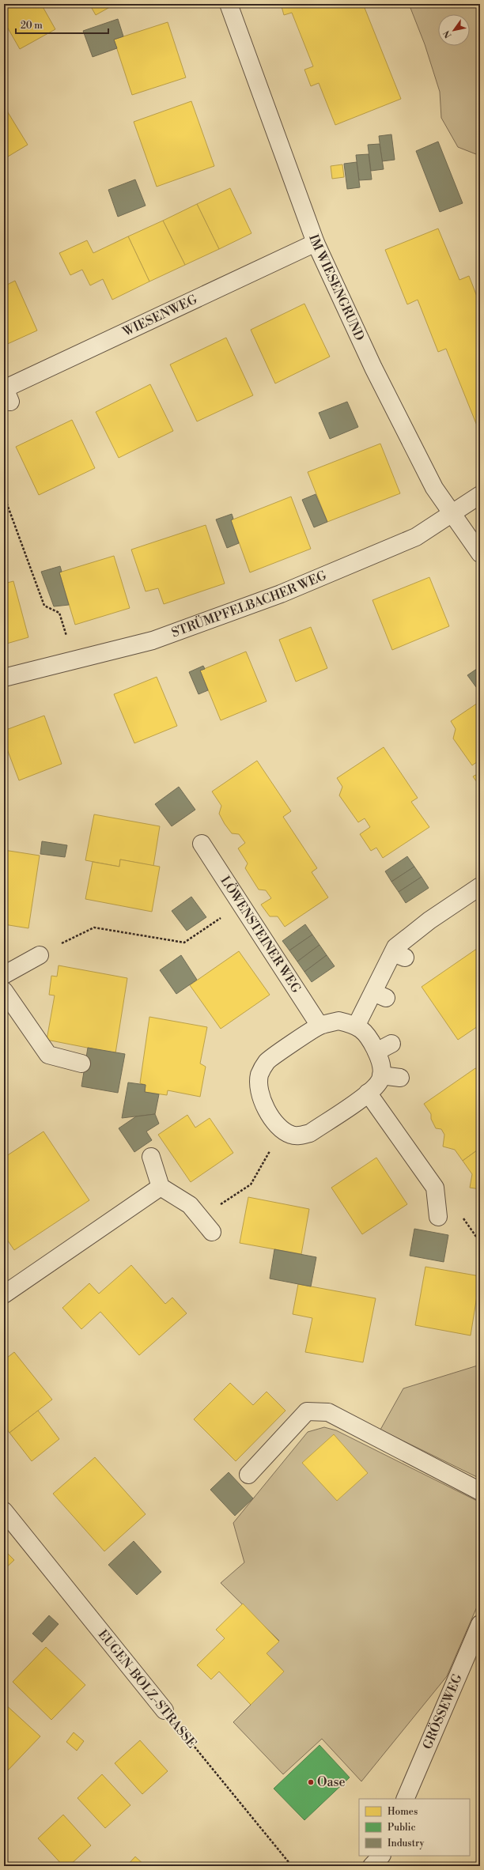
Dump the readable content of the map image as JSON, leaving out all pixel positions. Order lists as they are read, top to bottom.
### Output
{
  "streets": {
    "street": [
      "IM WIESENGRUND",
      "WIESENWEG",
      "STRÜMPFELBACHER WEG",
      "LÖWENSTEINER WEG",
      "EUGEN-BOLZ-STRASSE",
      "GRÖSSEWEG"
    ]
  },
  "crossings": [
    ["IM WIESENGRUND", "WIESENWEG"],
    ["IM WIESENGRUND", "STRÜMPFELBACHER WEG"]
  ],
  "places": ["Oase"],
  "legend": ["Homes", "Public", "Industry"],
  "scale_bar": "20 m",
  "north": "bottom left"
}
